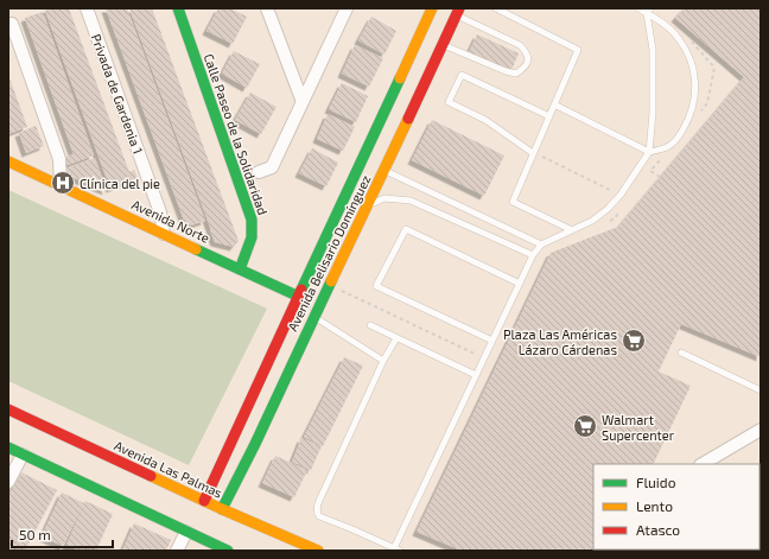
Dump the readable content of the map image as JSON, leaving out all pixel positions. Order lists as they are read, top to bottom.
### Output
{
  "streets": {
    "street": [
      "Privada de Gardenia 1",
      "Calle Paseo de la Solidaridad",
      "Avenida Norte",
      "Avenida Belisario Domínguez",
      "Avenida Las Palmas"
    ]
  },
  "crossings": [
    ["Privada de Gardenia 1", "Avenida Norte"],
    ["Calle Paseo de la Solidaridad", "Avenida Norte"],
    ["Avenida Norte", "Avenida Belisario Domínguez"],
    ["Avenida Belisario Domínguez", "Avenida Las Palmas"]
  ],
  "places": {
    "hospital": ["Clínica del pie"],
    "supermarket": ["Plaza Las Américas Lázaro Cárdenas", "Walmart Supercenter"]
  },
  "legend": ["Fluido", "Lento", "Atasco"],
  "scale_bar": "50 m"
}
